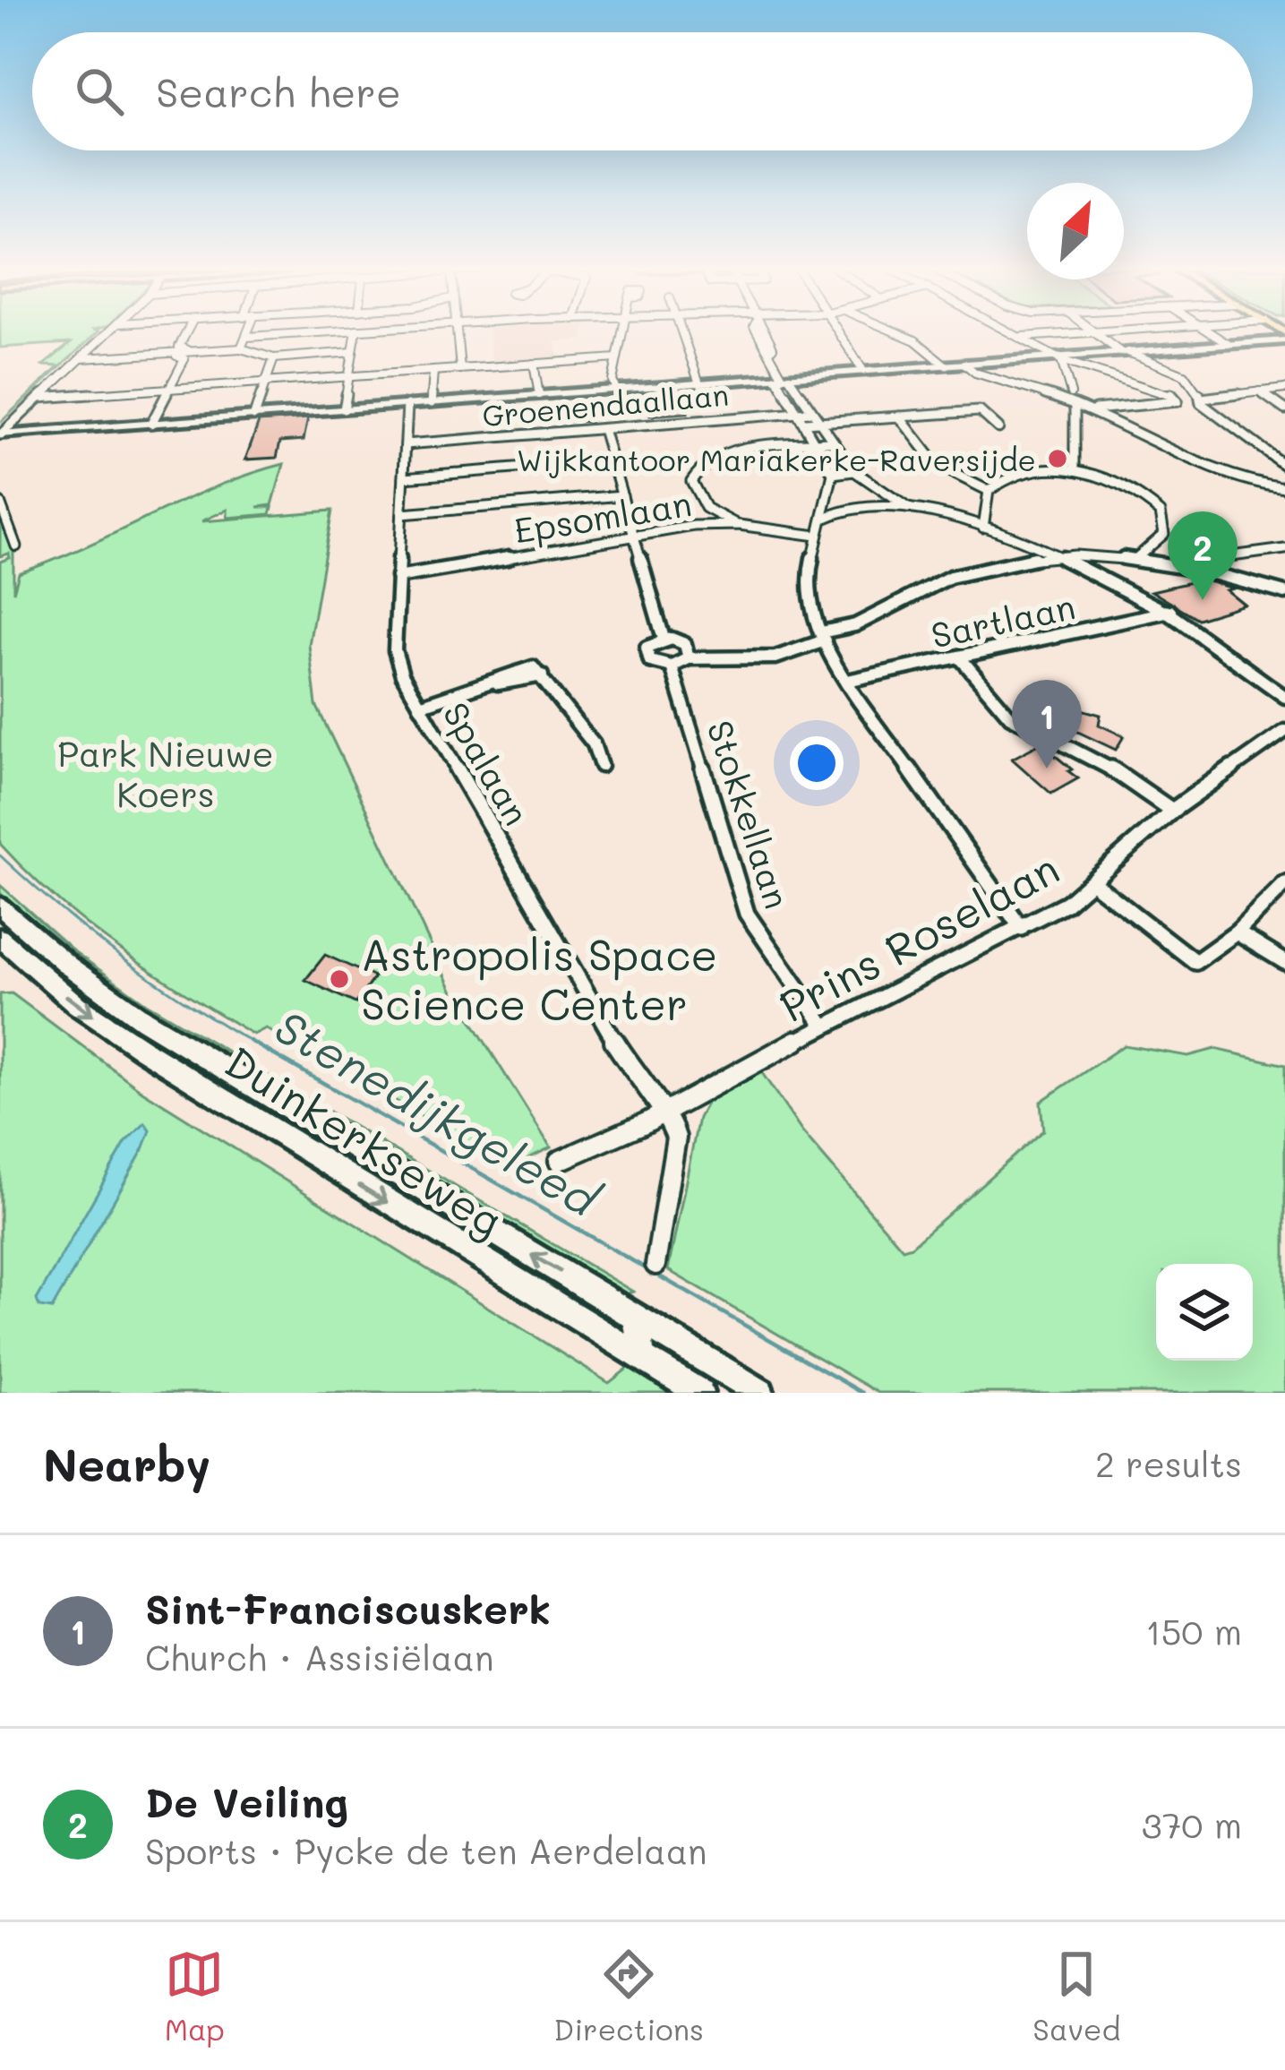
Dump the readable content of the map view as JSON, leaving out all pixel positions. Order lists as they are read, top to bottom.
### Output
{
  "streets": {
    "main road": ["Duinkerkseweg"],
    "street": [
      "Groenendaallaan",
      "Epsomlaan",
      "Sartlaan",
      "Spalaan",
      "Stokkellaan",
      "Prins Roselaan"
    ]
  },
  "crossings": [
    ["Groenendaallaan", "Spalaan"],
    ["Epsomlaan", "Spalaan"],
    ["Spalaan", "Prins Roselaan"],
    ["Stokkellaan", "Prins Roselaan"]
  ],
  "water": ["Stenedijkgeleed"],
  "parks": ["Park Nieuwe Koers"],
  "places": ["Wijkkantoor Mariakerke-Raversijde", "Astropolis Space Science Center"],
  "north": "top right",
  "page": {
    "search": "Search here",
    "pins": ["2", "1"],
    "heading": ["Nearby", "2 results"],
    "list": [
      {
        "mark": "1",
        "name": "Sint-Franciscuskerk",
        "note": "Church · Assisiëlaan",
        "value": "150 m"
      },
      {
        "mark": "2",
        "name": "De Veiling",
        "note": "Sports · Pycke de ten Aerdelaan",
        "value": "370 m"
      }
    ],
    "nav": ["Map", "Directions", "Saved"]
  }
}
